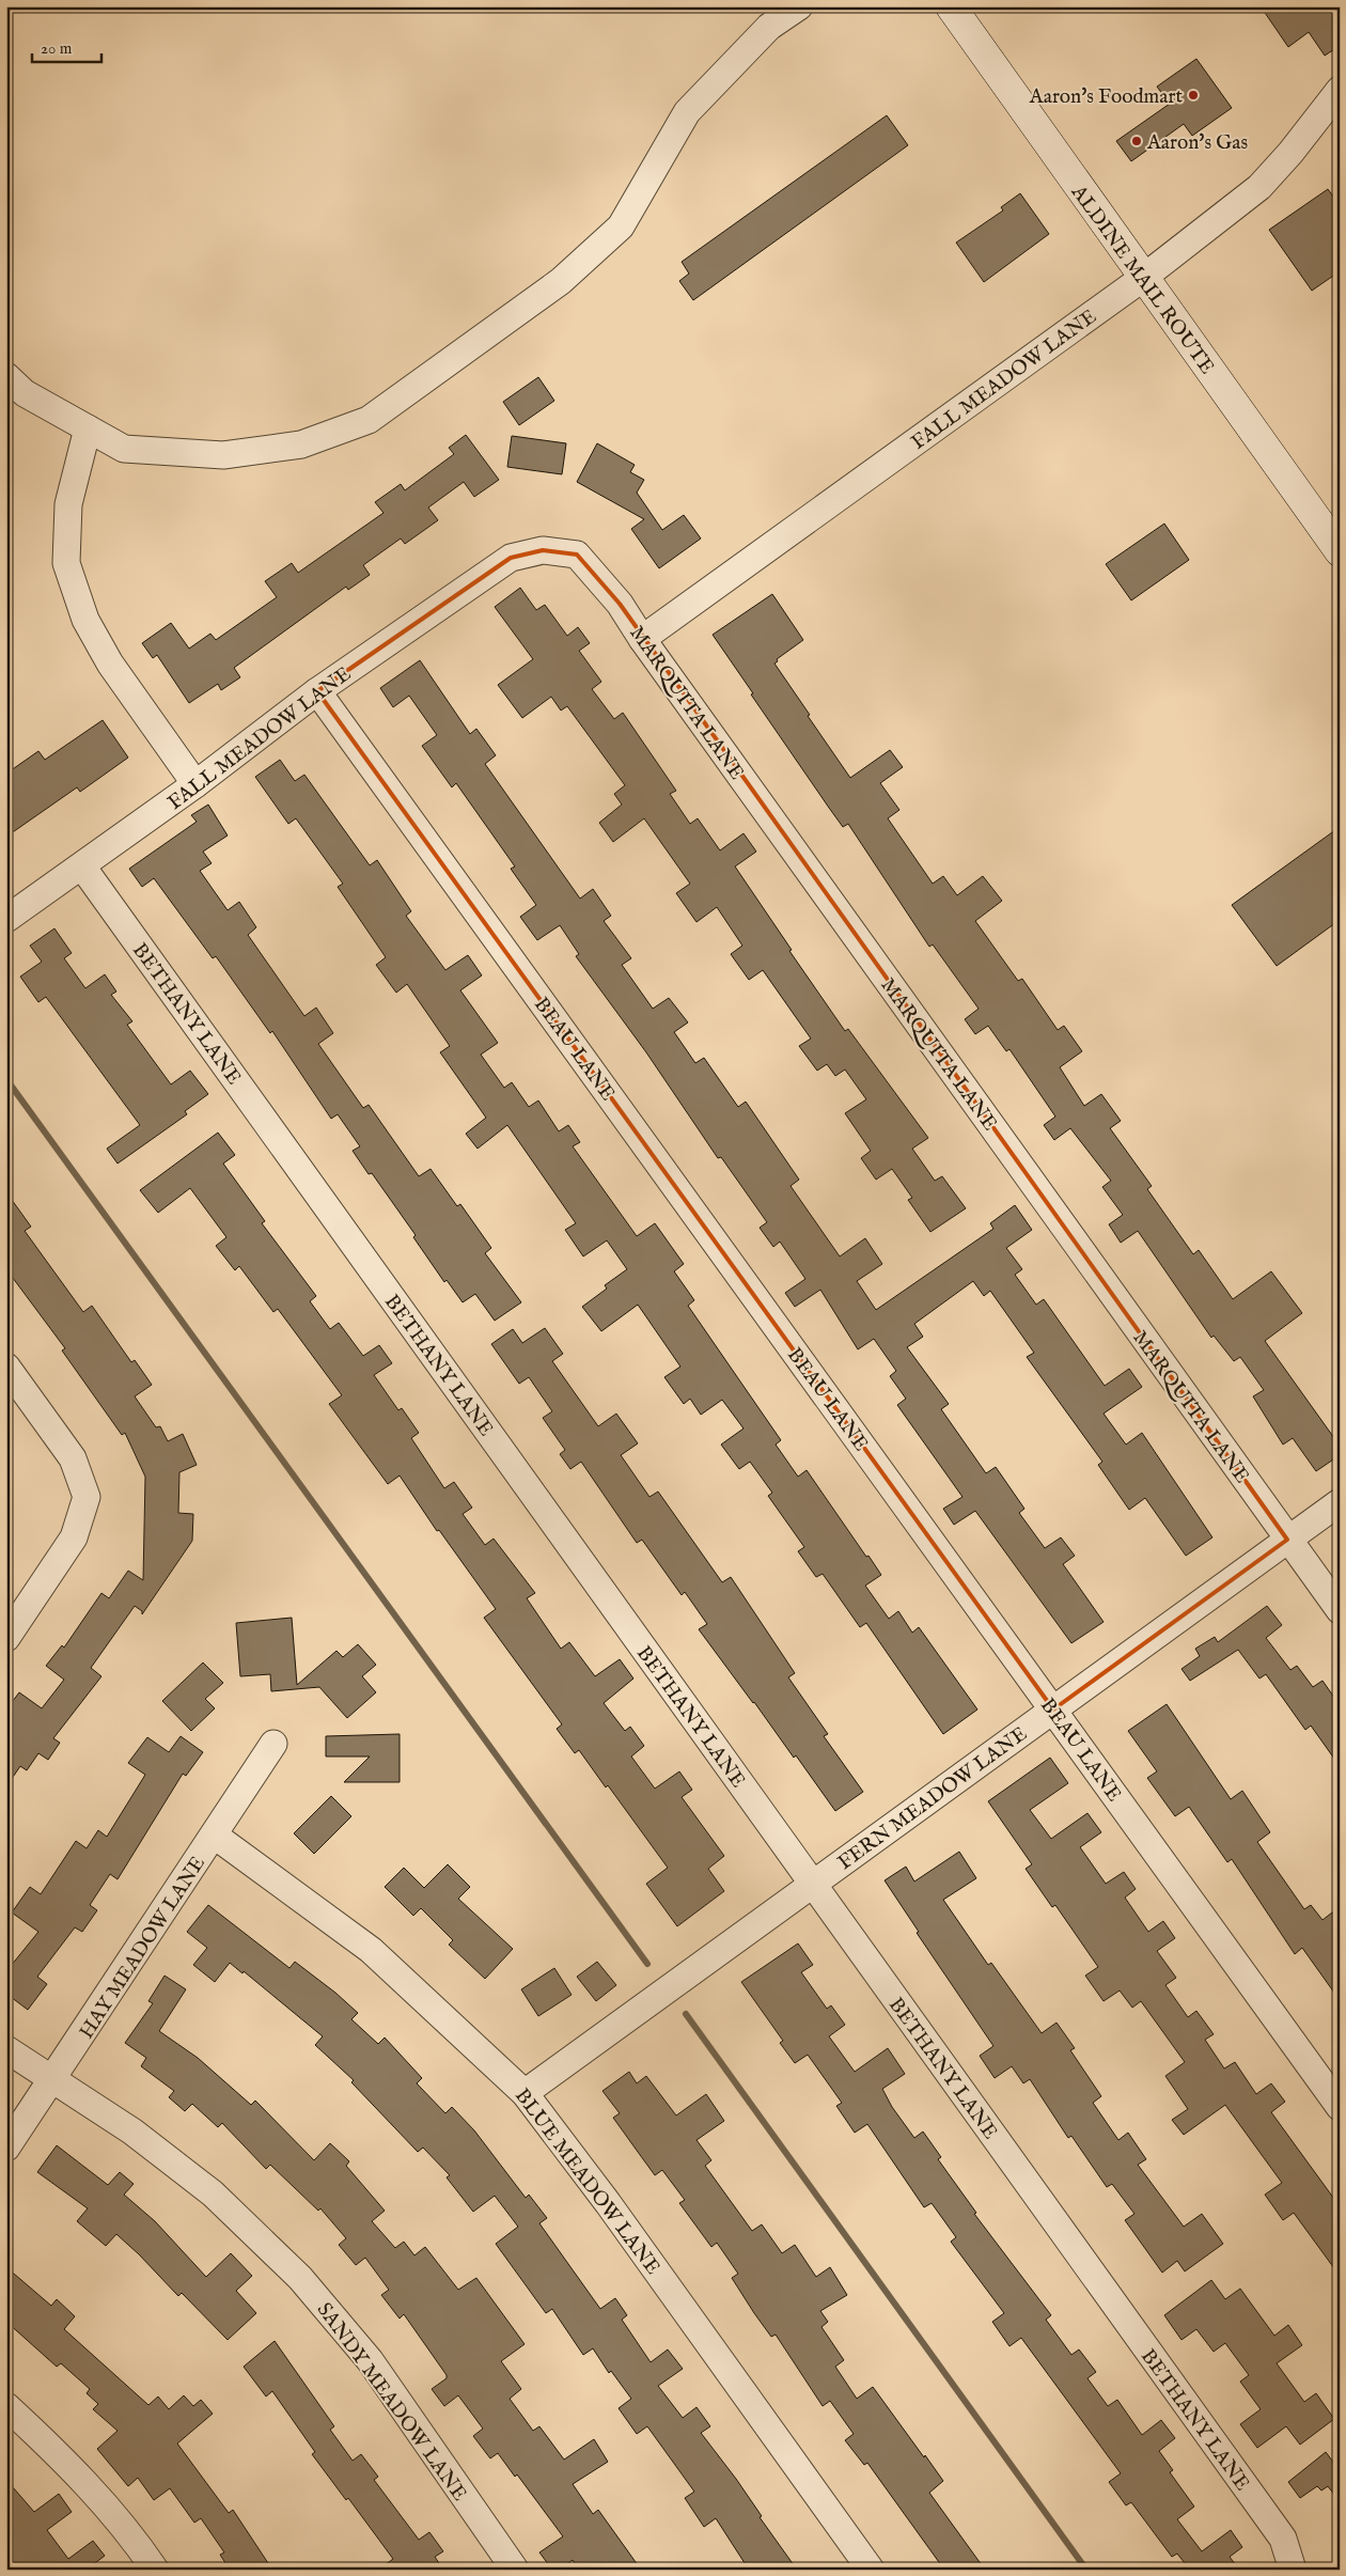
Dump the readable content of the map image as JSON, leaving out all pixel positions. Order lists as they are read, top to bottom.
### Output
{
  "streets": {
    "main road": ["ALDINE MAIL ROUTE"],
    "street": [
      "FALL MEADOW LANE",
      "MARQUITA LANE",
      "BETHANY LANE",
      "BEAU LANE",
      "FERN MEADOW LANE",
      "HAY MEADOW LANE",
      "BLUE MEADOW LANE",
      "SANDY MEADOW LANE"
    ]
  },
  "crossings": [
    ["ALDINE MAIL ROUTE", "FALL MEADOW LANE"],
    ["FALL MEADOW LANE", "MARQUITA LANE"],
    ["FALL MEADOW LANE", "BETHANY LANE"],
    ["FALL MEADOW LANE", "BEAU LANE"],
    ["MARQUITA LANE", "FERN MEADOW LANE"],
    ["BETHANY LANE", "FERN MEADOW LANE"],
    ["BEAU LANE", "FERN MEADOW LANE"],
    ["FERN MEADOW LANE", "BLUE MEADOW LANE"],
    ["HAY MEADOW LANE", "BLUE MEADOW LANE"],
    ["HAY MEADOW LANE", "SANDY MEADOW LANE"]
  ],
  "places": ["Aaron's Foodmart", "Aaron's Gas"],
  "scale_bar": "20 m"
}
